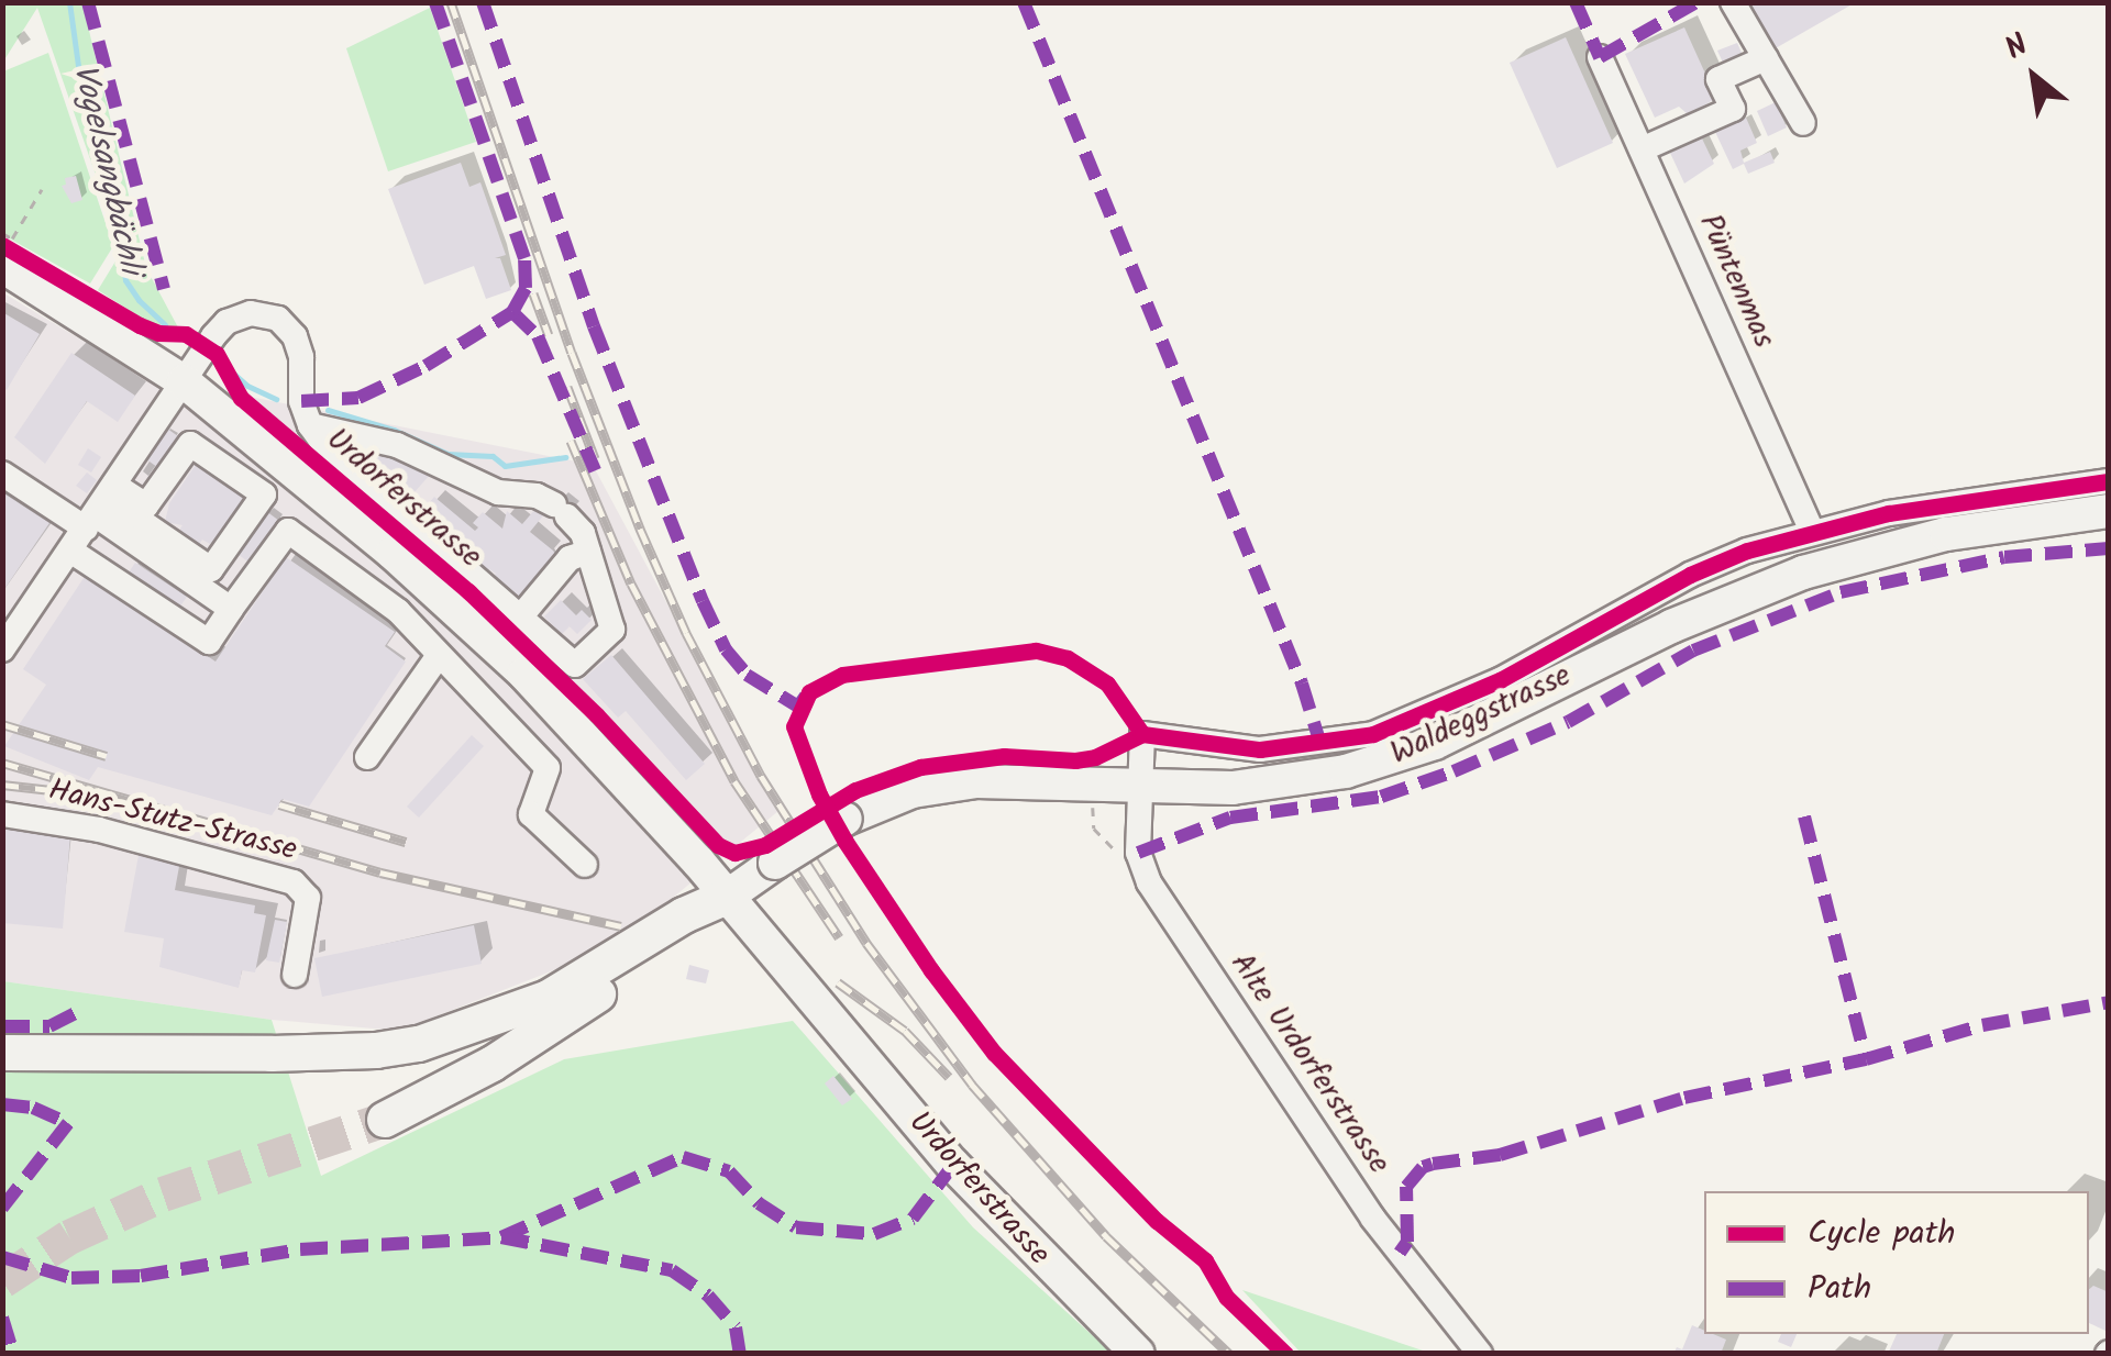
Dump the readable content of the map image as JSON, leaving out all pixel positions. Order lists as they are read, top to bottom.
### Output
{
  "streets": {
    "main road": ["Urdorferstrasse", "Waldeggstrasse"],
    "street": ["Püntenmas", "Hans-Stutz-Strasse", "Alte Urdorferstrasse"]
  },
  "crossings": [
    ["Püntenmas", "Alte Urdorferstrasse"],
    ["Urdorferstrasse", "Waldeggstrasse"],
    ["Waldeggstrasse", "Alte Urdorferstrasse"]
  ],
  "water": ["Vogelsangbächli"],
  "legend": ["Cycle path", "Path"],
  "north": "top left"
}
